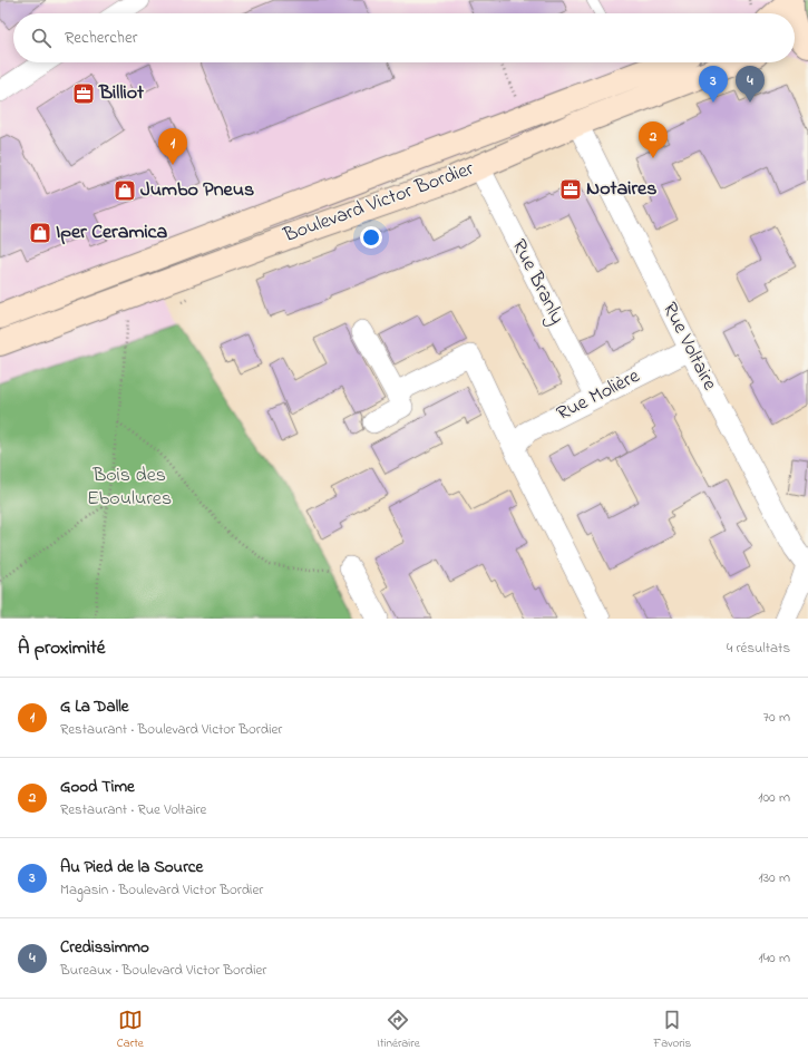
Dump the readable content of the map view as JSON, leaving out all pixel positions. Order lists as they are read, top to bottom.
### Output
{
  "streets": {
    "main road": ["Boulevard Victor Bordier"],
    "street": ["Rue Branly", "Rue Voltaire", "Rue Molière"]
  },
  "crossings": [
    ["Boulevard Victor Bordier", "Rue Branly"],
    ["Boulevard Victor Bordier", "Rue Voltaire"],
    ["Rue Branly", "Rue Molière"],
    ["Rue Voltaire", "Rue Molière"]
  ],
  "parks": ["Bois des Eboulures"],
  "places": {
    "office": ["Billiot", "Notaires"],
    "shop": ["Jumbo Pneus", "Iper Ceramica"]
  },
  "page": {
    "search": "Rechercher",
    "pins": [
      "3",
      "4",
      "2",
      "1"
    ],
    "heading": ["À proximité", "4 résultats"],
    "list": [
      {
        "mark": "1",
        "name": "G La Dalle",
        "note": "Restaurant · Boulevard Victor Bordier",
        "value": "70 m"
      },
      {
        "mark": "2",
        "name": "Good Time",
        "note": "Restaurant · Rue Voltaire",
        "value": "100 m"
      },
      {
        "mark": "3",
        "name": "Au Pied de la Source",
        "note": "Magasin · Boulevard Victor Bordier",
        "value": "130 m"
      },
      {
        "mark": "4",
        "name": "Credissimmo",
        "note": "Bureaux · Boulevard Victor Bordier",
        "value": "140 m"
      }
    ],
    "nav": ["Carte", "Itinéraire", "Favoris"]
  }
}
